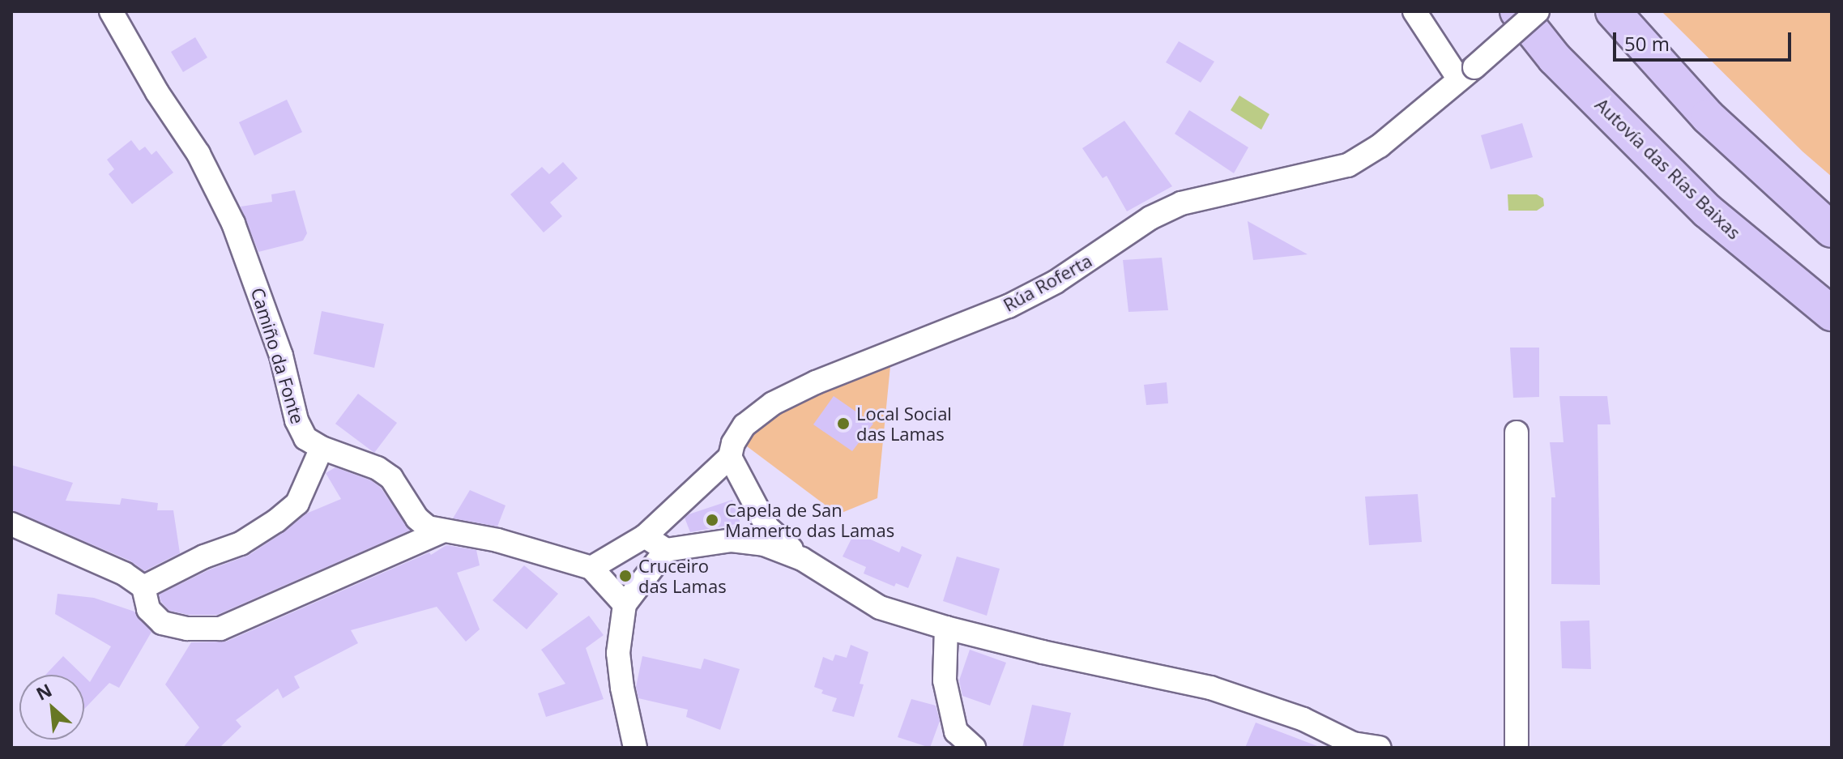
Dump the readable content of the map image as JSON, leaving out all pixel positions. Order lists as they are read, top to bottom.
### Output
{
  "streets": {
    "highway": ["Autovía das Rías Baixas"],
    "street": ["Rúa Roferta", "Camiño da Fonte"]
  },
  "crossings": [
    ["Rúa Roferta", "Camiño da Fonte"]
  ],
  "places": ["Local Social das Lamas", "Capela de San Mamerto das Lamas", "Cruceiro das Lamas"],
  "scale_bar": "50 m",
  "north": "top left"
}
